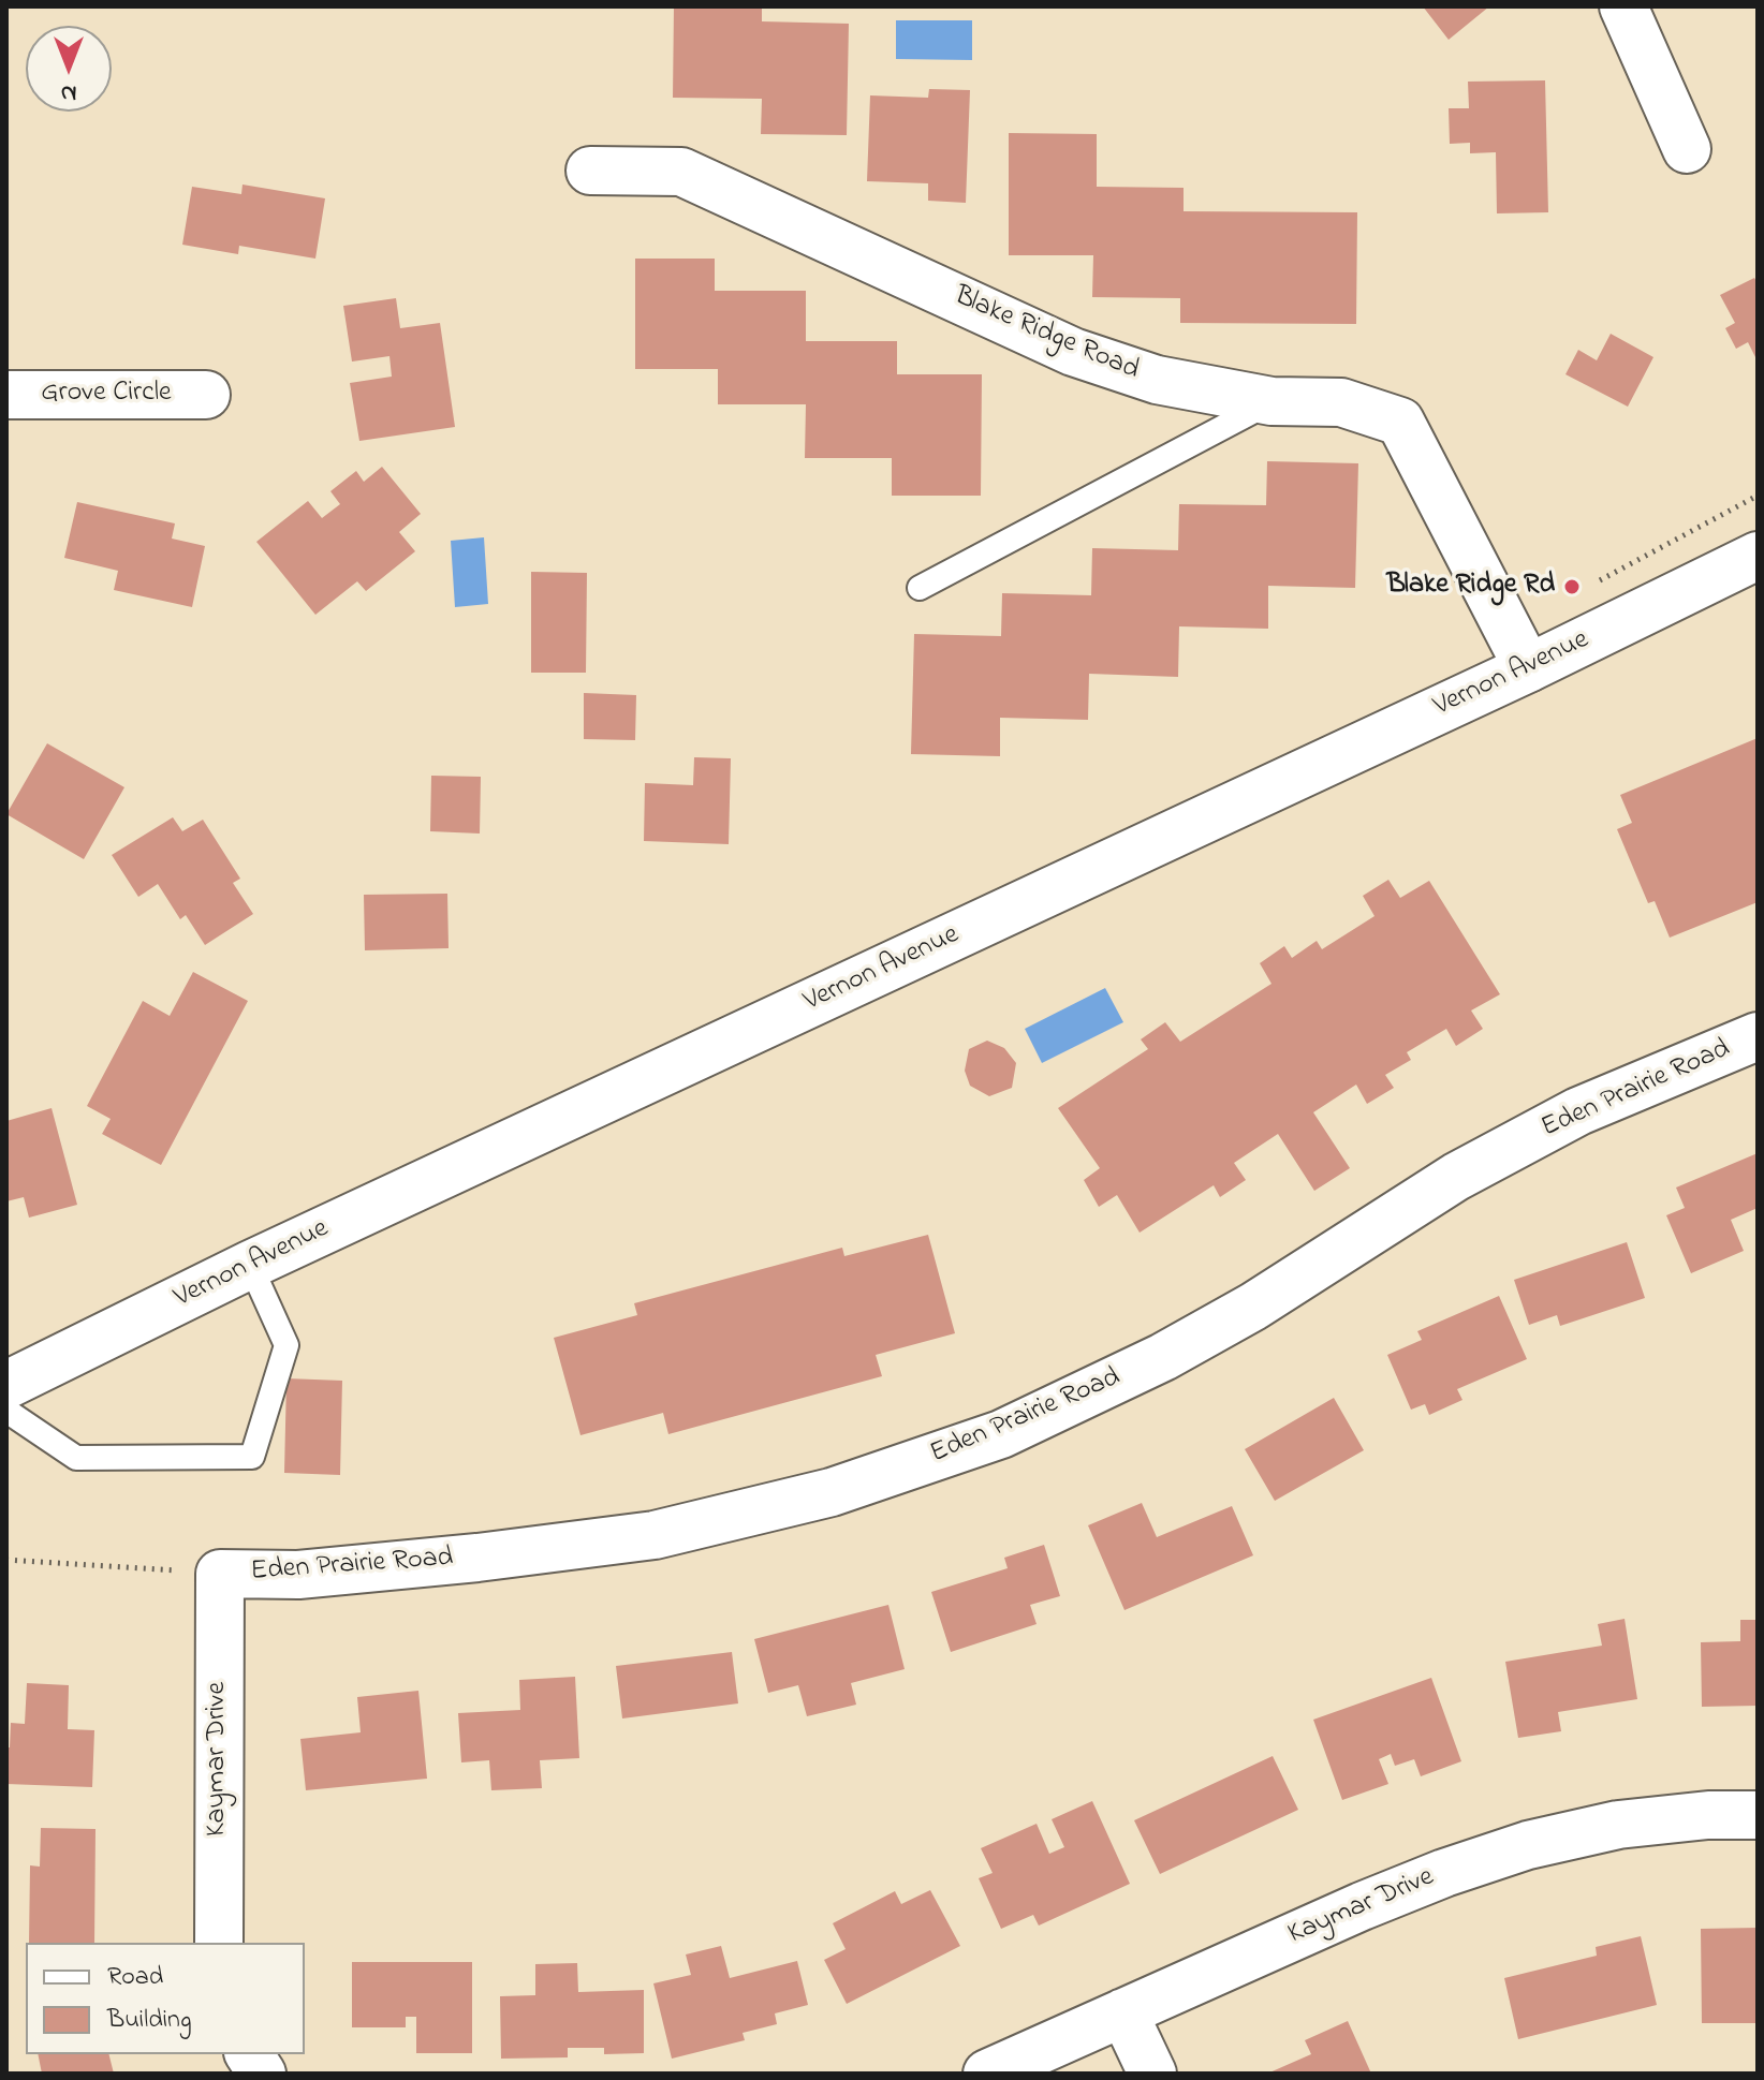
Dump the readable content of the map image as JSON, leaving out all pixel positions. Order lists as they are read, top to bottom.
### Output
{
  "streets": {
    "street": [
      "Blake Ridge Road",
      "Grove Circle",
      "Vernon Avenue",
      "Eden Prairie Road",
      "Kaymar Drive"
    ]
  },
  "crossings": [
    ["Blake Ridge Road", "Vernon Avenue"],
    ["Eden Prairie Road", "Kaymar Drive"]
  ],
  "places": ["Blake Ridge Rd"],
  "legend": ["Road", "Building"],
  "north": "bottom"
}
